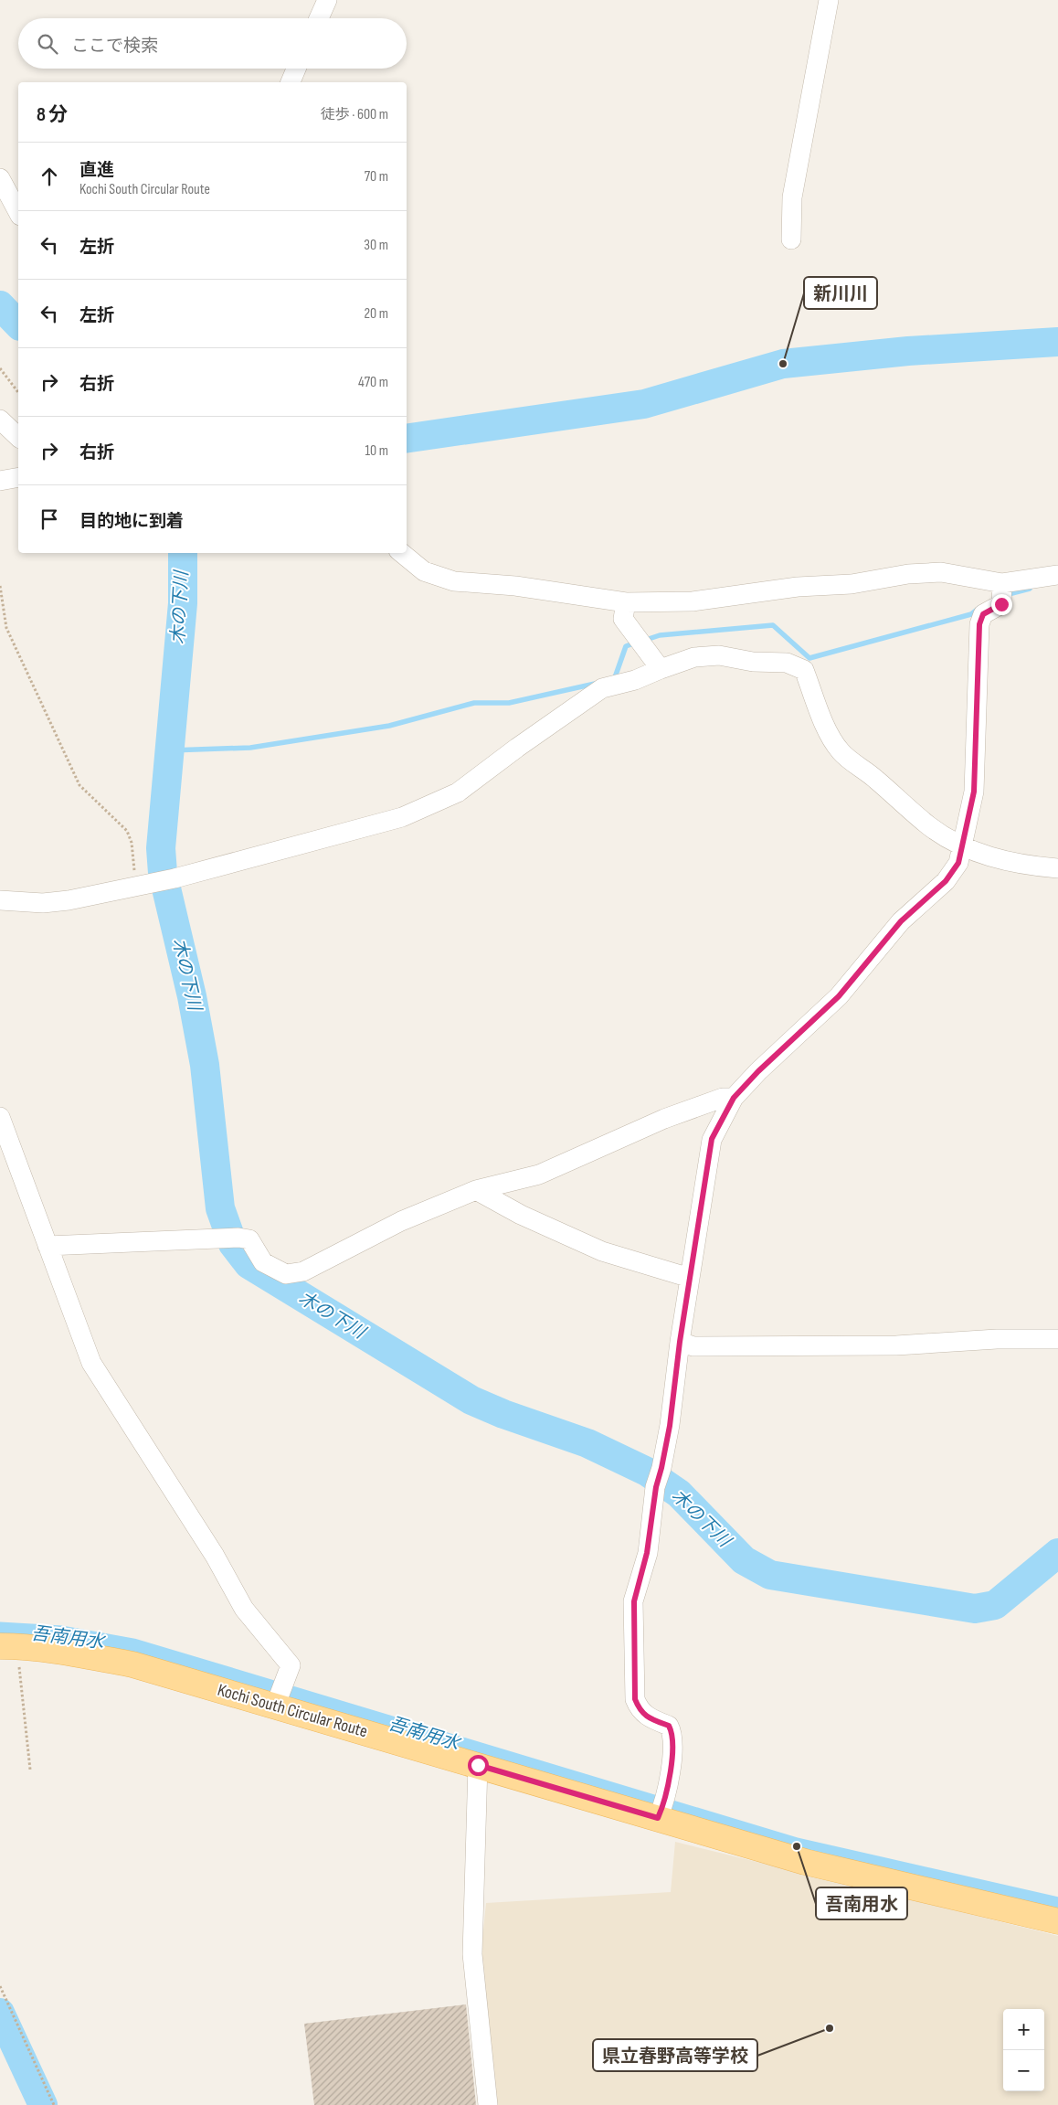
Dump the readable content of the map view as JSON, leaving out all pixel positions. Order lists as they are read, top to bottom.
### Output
{
  "streets": {
    "main road": ["Kochi South Circular Route"]
  },
  "water": ["木の下川", "吾南用水"],
  "places": ["新川川", "吾南用水", "県立春野高等学校"],
  "page": {
    "search": "ここで検索",
    "heading": ["8 分", "徒歩 · 600 m"],
    "list": [
      ["直進", "Kochi South Circular Route", "70 m"],
      ["左折", "30 m"],
      ["左折", "20 m"],
      ["右折", "470 m"],
      ["右折", "10 m"],
      "目的地に到着"
    ],
    "map_buttons": ["+", "−"]
  }
}
